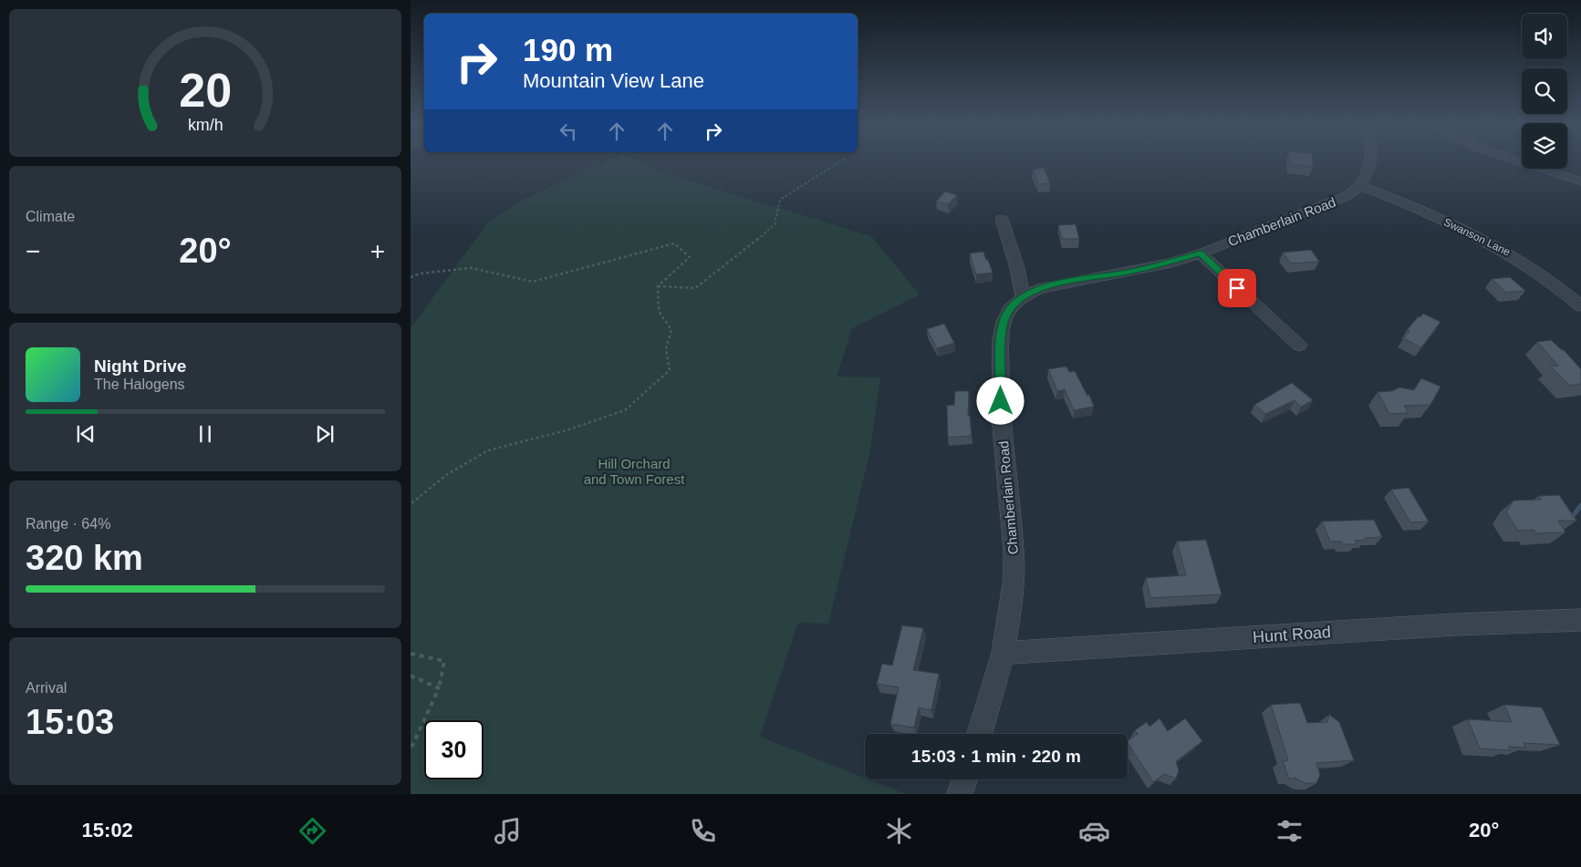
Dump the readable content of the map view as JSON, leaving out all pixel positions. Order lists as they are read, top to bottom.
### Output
{
  "streets": {
    "street": ["Chamberlain Road", "Swanson Lane", "Hunt Road"]
  },
  "crossings": [
    ["Chamberlain Road", "Swanson Lane"],
    ["Chamberlain Road", "Hunt Road"]
  ],
  "parks": ["Hill Orchard and Town Forest"],
  "page": {
    "turn": ["190 m", "Mountain View Lane"],
    "tile": [
      "Climate",
      ["Range · 64%", "320 km"],
      ["Arrival", "15:03"]
    ],
    "heat": ["−", "20°", "+"],
    "song": ["Night Drive", "The Halogens"],
    "limit": "30",
    "trip": "15:03 · 1 min · 220 m",
    "tabs": ["15:02", "20°"],
    "gauge": ["20", "km/h"]
  }
}
